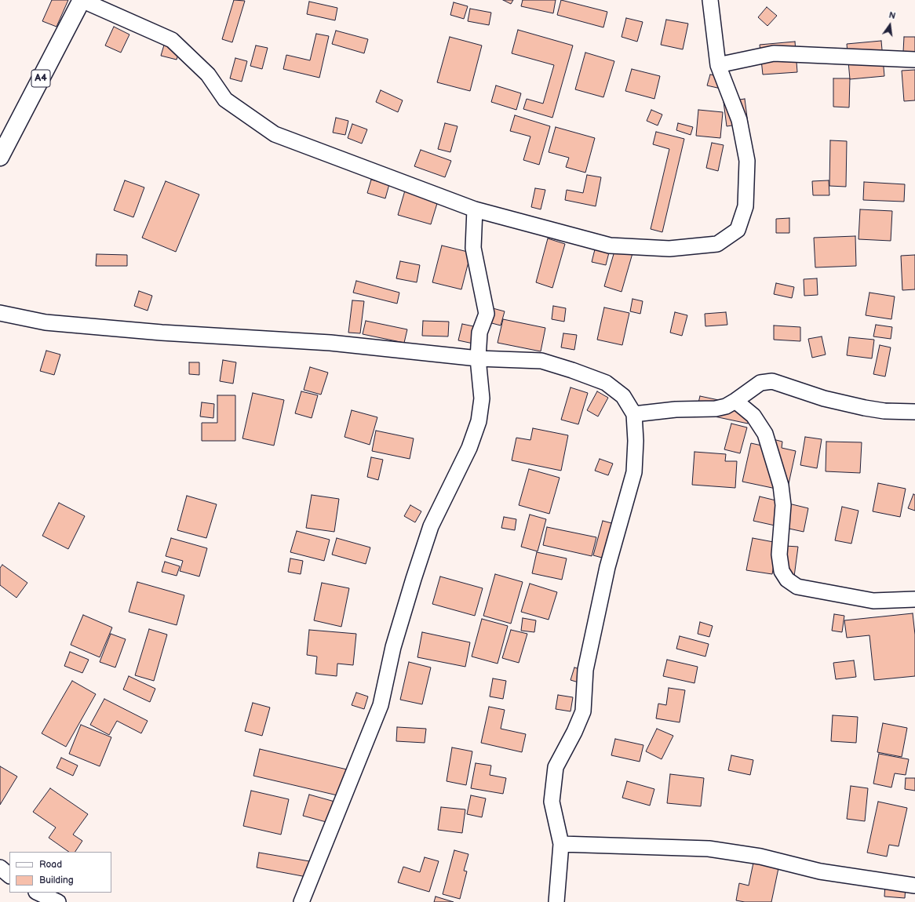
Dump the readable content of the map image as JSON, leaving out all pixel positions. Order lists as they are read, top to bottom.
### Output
{
  "streets": {
    "highway": ["A4"]
  },
  "legend": ["Road", "Building"],
  "north": "top"
}
